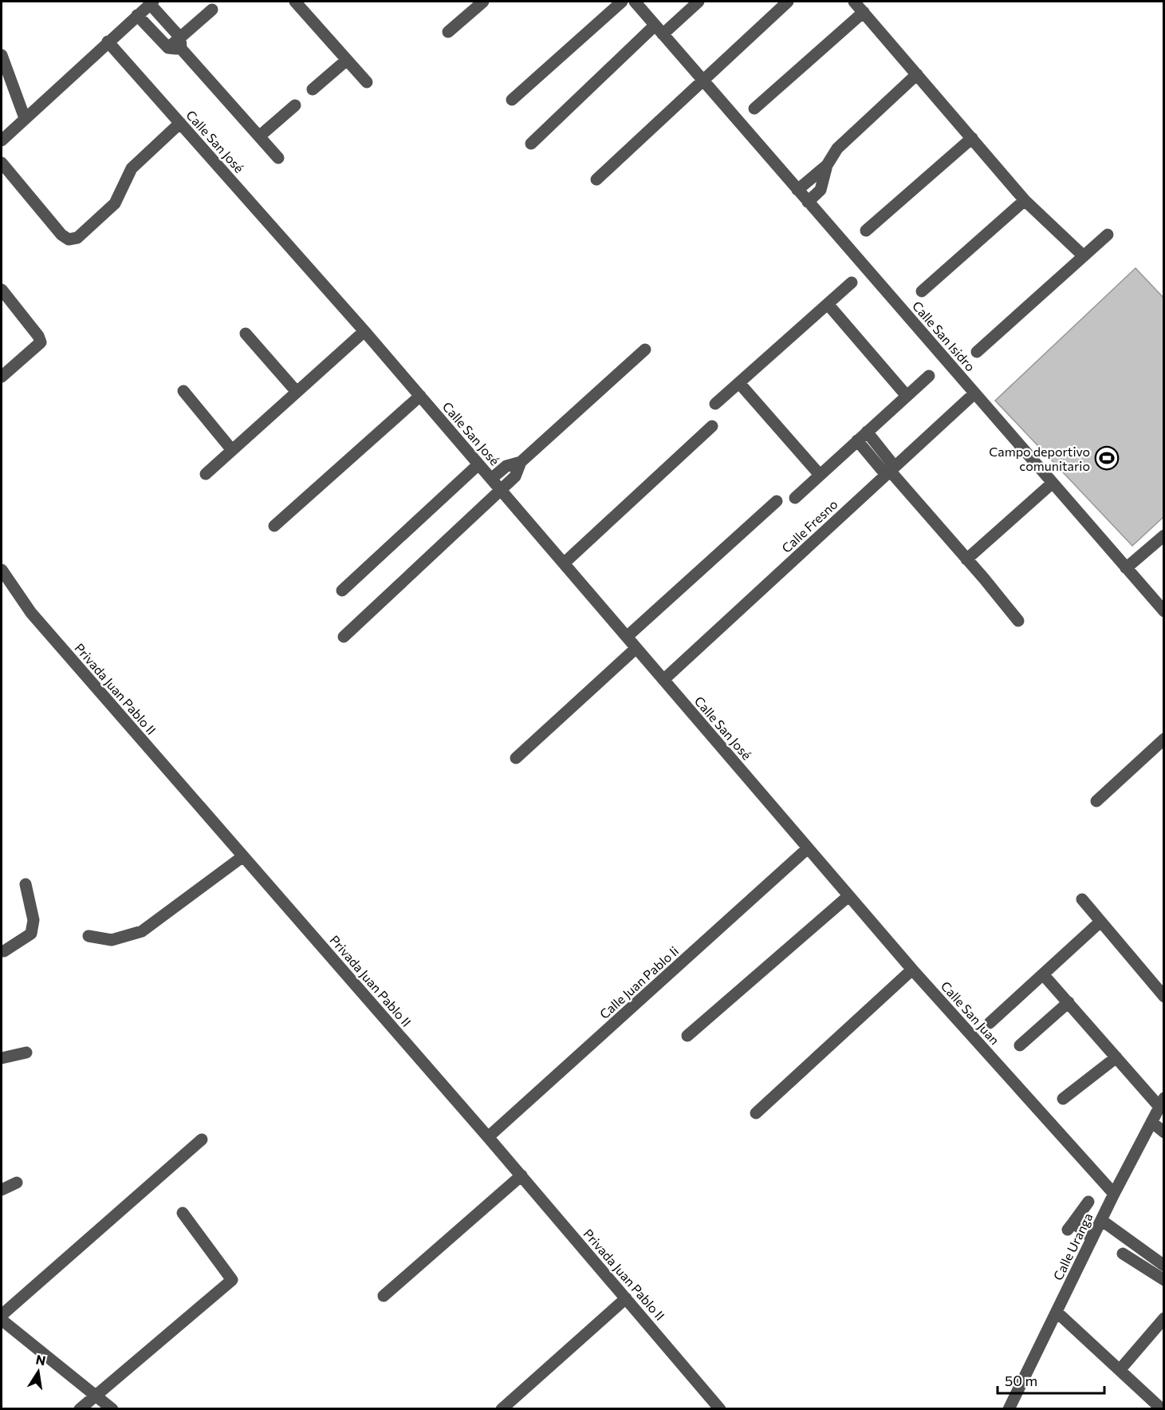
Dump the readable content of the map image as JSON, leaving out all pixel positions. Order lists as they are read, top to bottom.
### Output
{
  "streets": {
    "street": [
      "Calle San José",
      "Calle San Isidro",
      "Calle Fresno",
      "Privada Juan Pablo II",
      "Calle Juan Pablo Ii",
      "Calle San Juan",
      "Calle Uranga"
    ]
  },
  "crossings": [
    ["Calle San José", "Calle Fresno"],
    ["Calle San José", "Calle Juan Pablo Ii"],
    ["Calle San José", "Calle San Juan"],
    ["Calle San Isidro", "Calle Fresno"],
    ["Privada Juan Pablo II", "Calle Juan Pablo Ii"],
    ["Calle Juan Pablo Ii", "Calle San Juan"],
    ["Calle San Juan", "Calle Uranga"]
  ],
  "places": {
    "sports": ["Campo deportivo comunitario"]
  },
  "scale_bar": "50 m",
  "north": "top"
}
